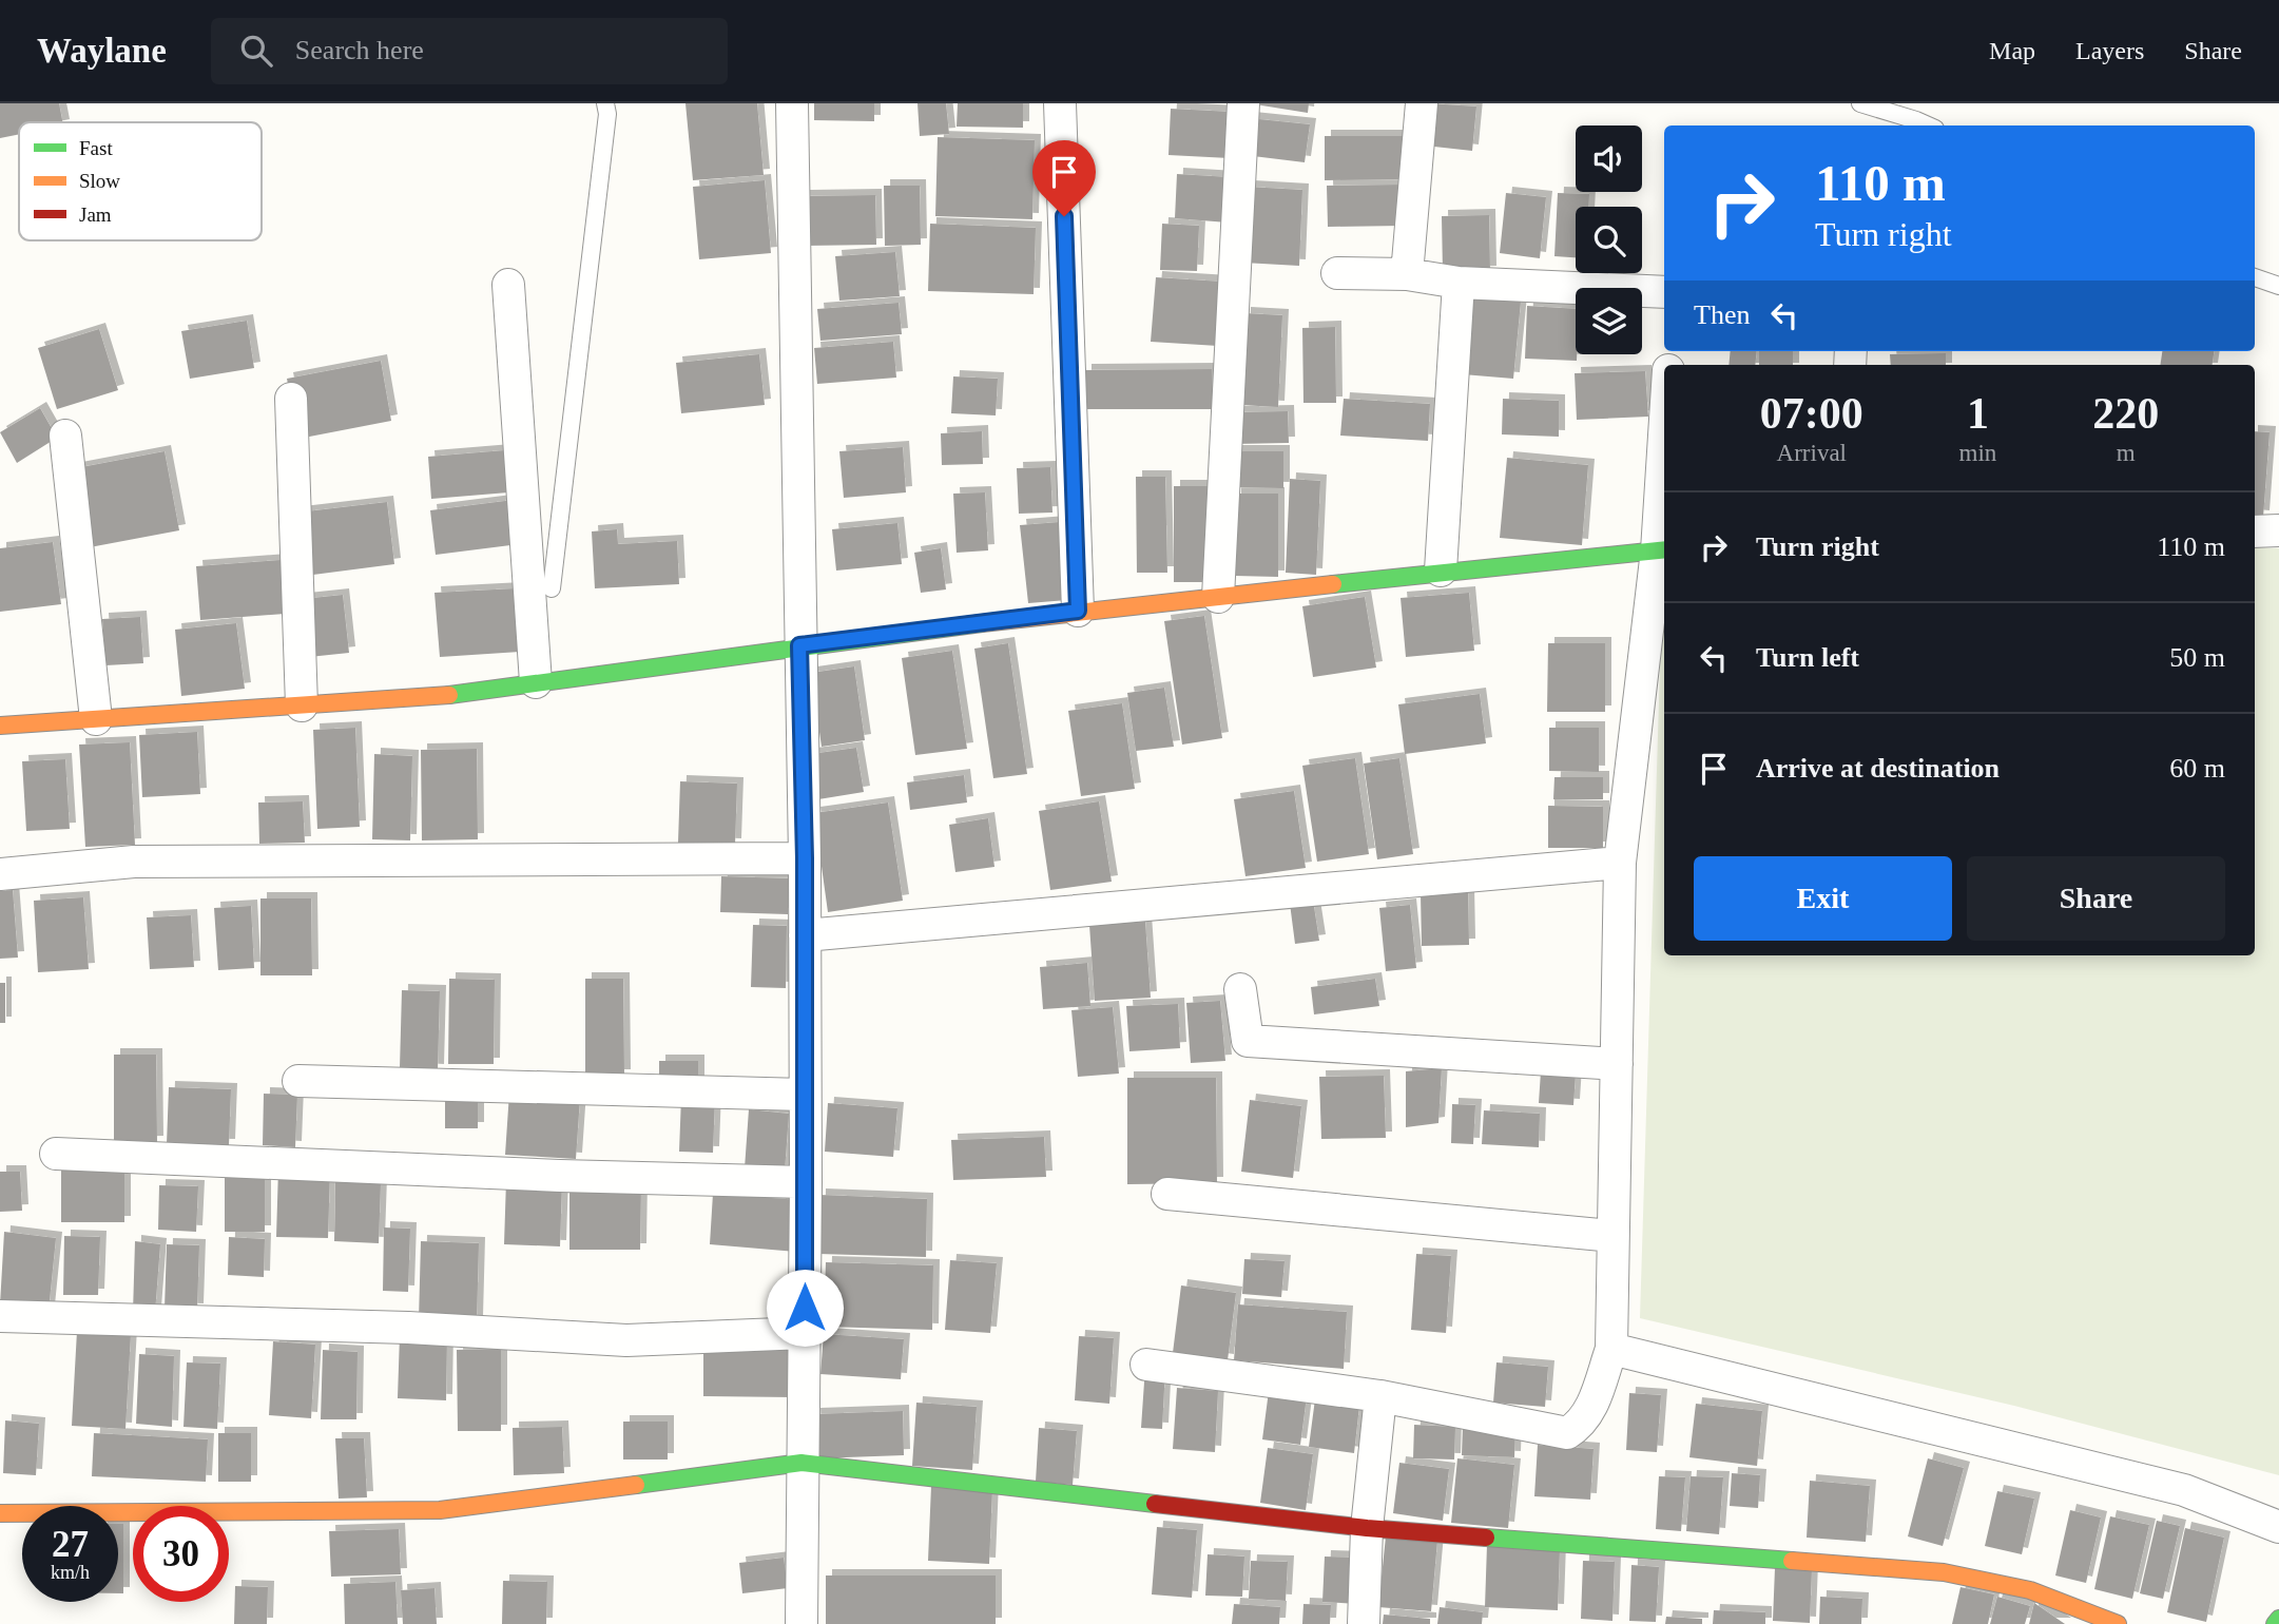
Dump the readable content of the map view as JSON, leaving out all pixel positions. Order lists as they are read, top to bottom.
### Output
{
  "legend": ["Fast", "Slow", "Jam"],
  "page": {
    "header": "Waylane",
    "search": "Search here",
    "nav": ["Map", "Layers", "Share"],
    "turn": ["110 m", "Turn right"],
    "then": "Then",
    "eta": [
      "07:00",
      "Arrival",
      "1",
      "min",
      "220",
      "m"
    ],
    "list": [
      {
        "name": "Turn right",
        "value": "110 m"
      },
      {
        "name": "Turn left",
        "value": "50 m"
      },
      {
        "name": "Arrive at destination",
        "value": "60 m"
      }
    ],
    "buttons": ["Exit", "Share"],
    "speed": "27 km/h",
    "limit": "30"
  }
}
